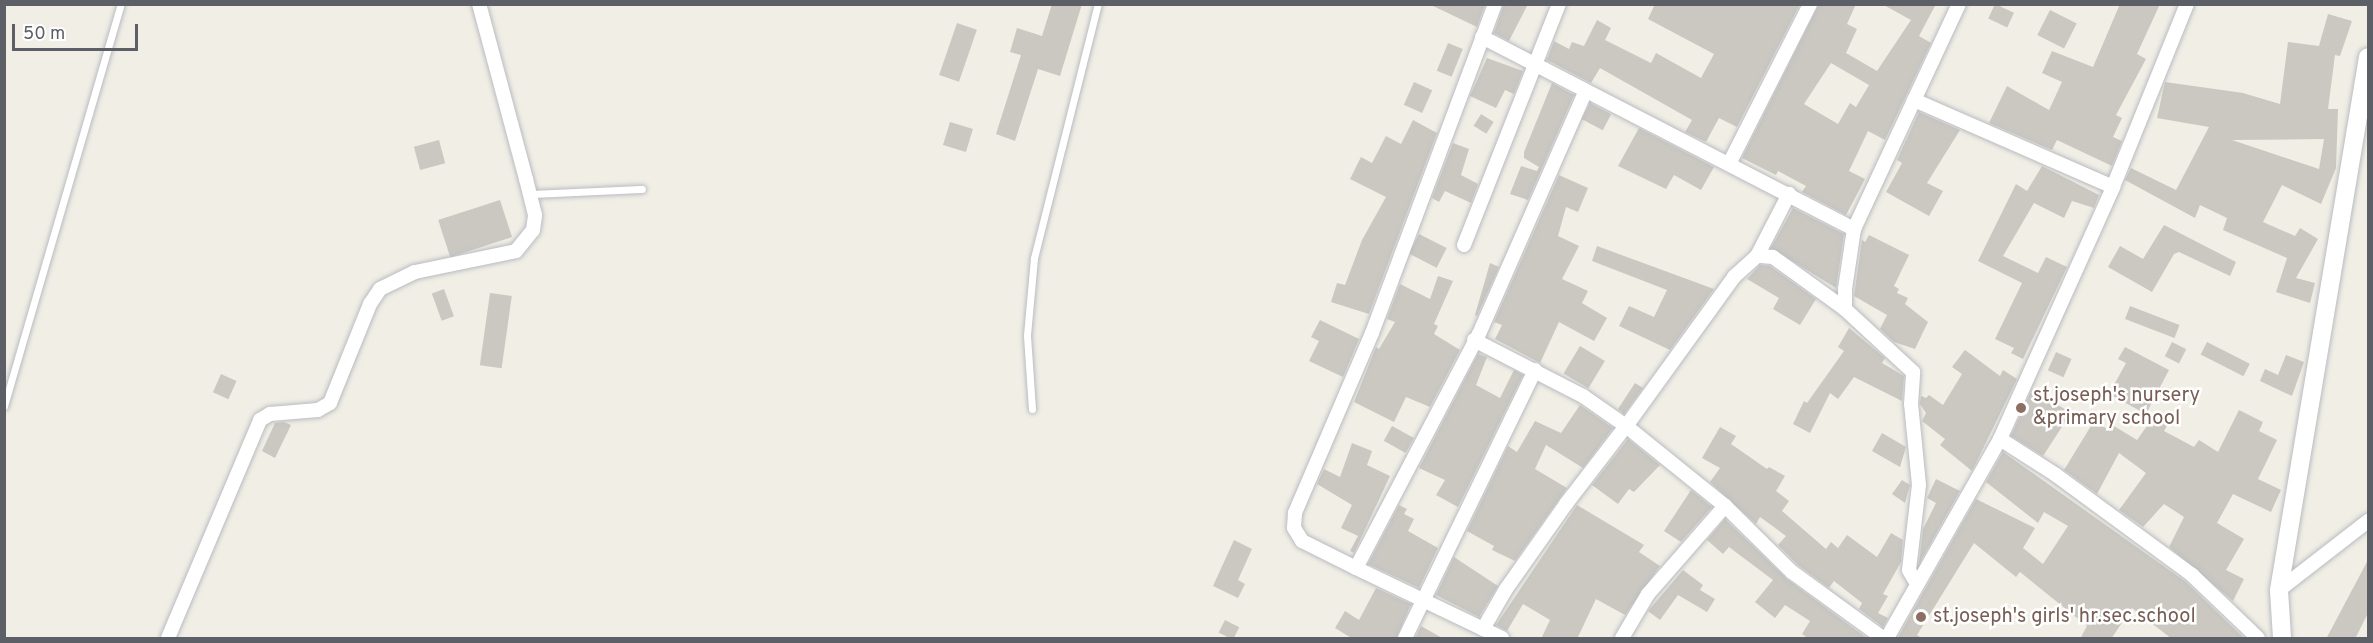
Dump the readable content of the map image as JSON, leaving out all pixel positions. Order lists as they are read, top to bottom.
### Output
{
  "places": ["st.joseph's nursery &primary school", "st.joseph's girls' hr.sec.school"],
  "scale_bar": "50 m"
}
